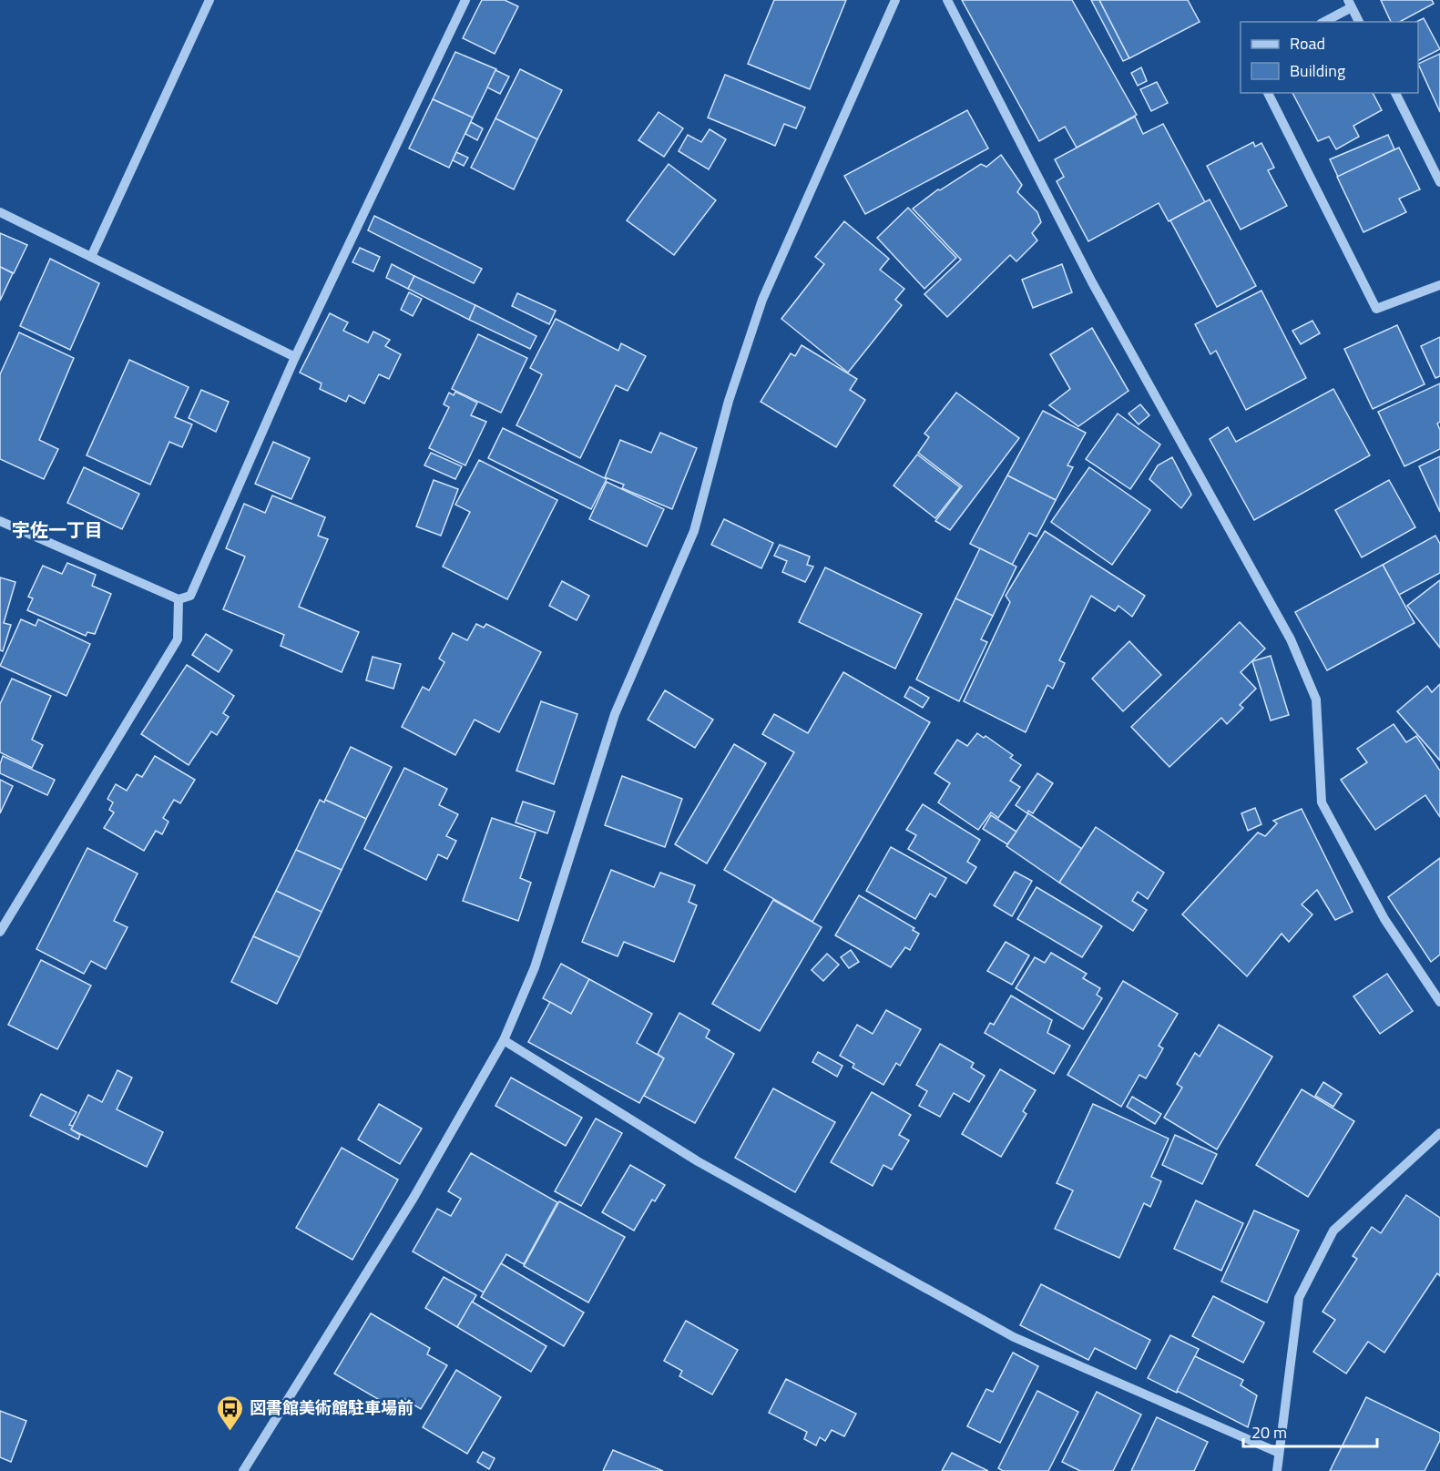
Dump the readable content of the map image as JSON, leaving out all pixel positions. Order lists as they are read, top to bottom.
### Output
{
  "districts": ["宇佐一丁目"],
  "places": {
    "bus stop": ["図書館美術館駐車場前"]
  },
  "legend": ["Road", "Building"],
  "scale_bar": "20 m"
}
